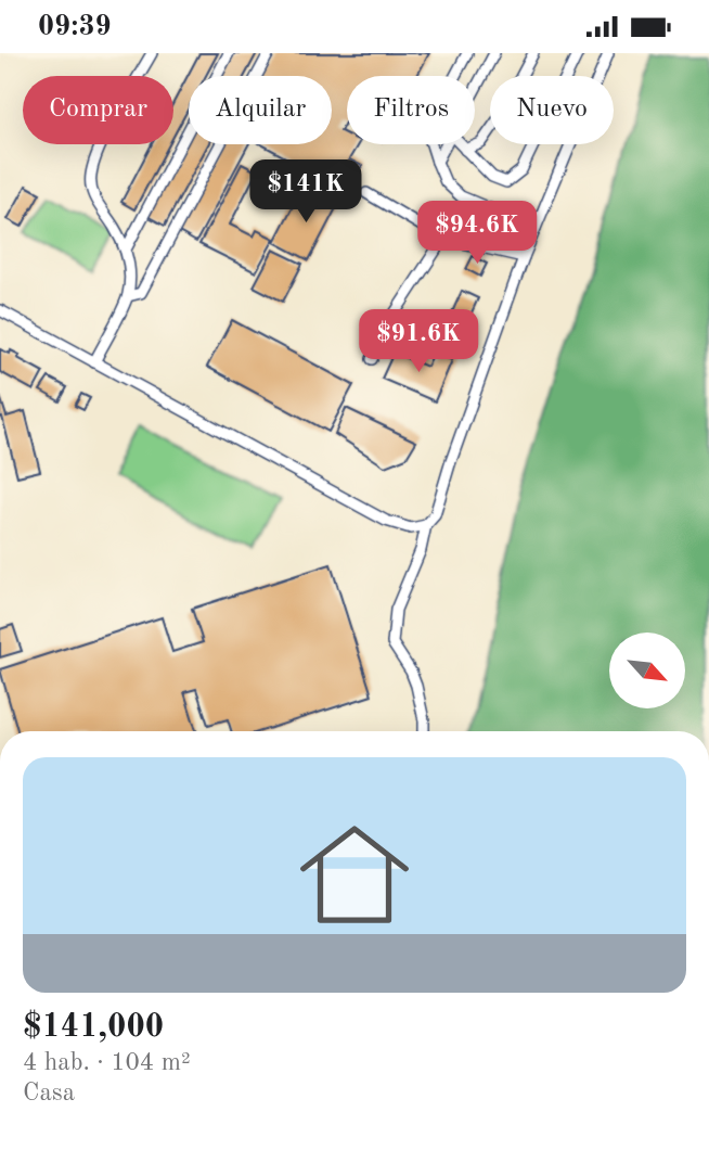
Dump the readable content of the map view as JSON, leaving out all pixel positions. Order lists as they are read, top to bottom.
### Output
{
  "north": "bottom right",
  "page": {
    "status": "09:39",
    "chip": [
      "Comprar",
      "Alquilar",
      "Filtros",
      "Nuevo"
    ],
    "price": ["$141K", "$94.6K", "$91.6K"],
    "list": [
      {
        "name": "$141,000",
        "note": "4 hab. · 104 m² · Casa"
      }
    ]
  }
}
